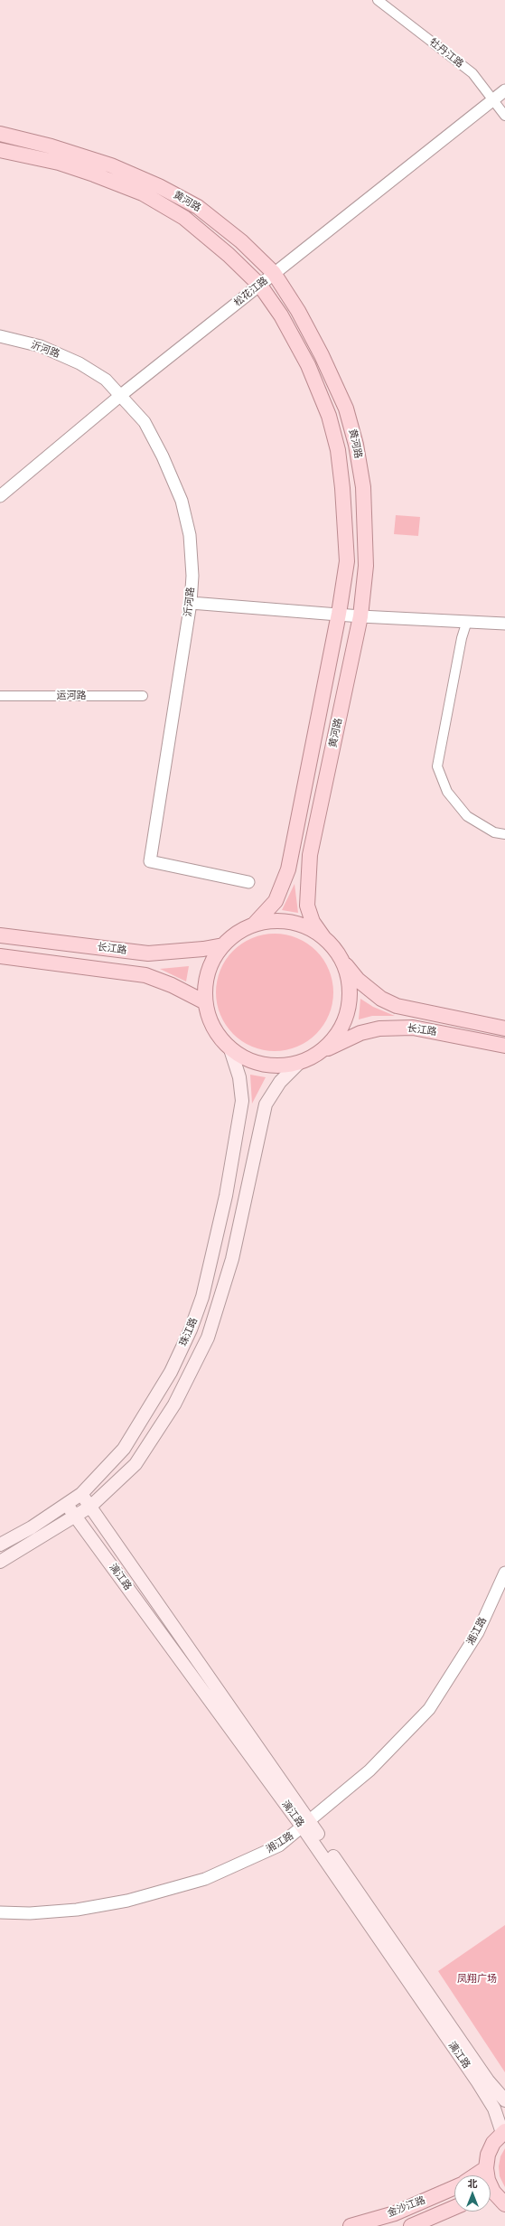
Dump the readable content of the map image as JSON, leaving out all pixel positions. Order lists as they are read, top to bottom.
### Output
{
  "streets": {
    "main road": [
      "黄河路",
      "长江路",
      "珠江路",
      "漓江路",
      "金沙江路"
    ],
    "street": [
      "牡丹江路",
      "松花江路",
      "沂河路",
      "运河路",
      "湘江路"
    ]
  },
  "crossings": [
    ["牡丹江路", "松花江路"],
    ["黄河路", "松花江路"],
    ["黄河路", "长江路"],
    ["松花江路", "沂河路"],
    ["长江路", "珠江路"],
    ["珠江路", "漓江路"],
    ["漓江路", "湘江路"]
  ],
  "parks": ["凤翔广场"],
  "north": "top"
}
